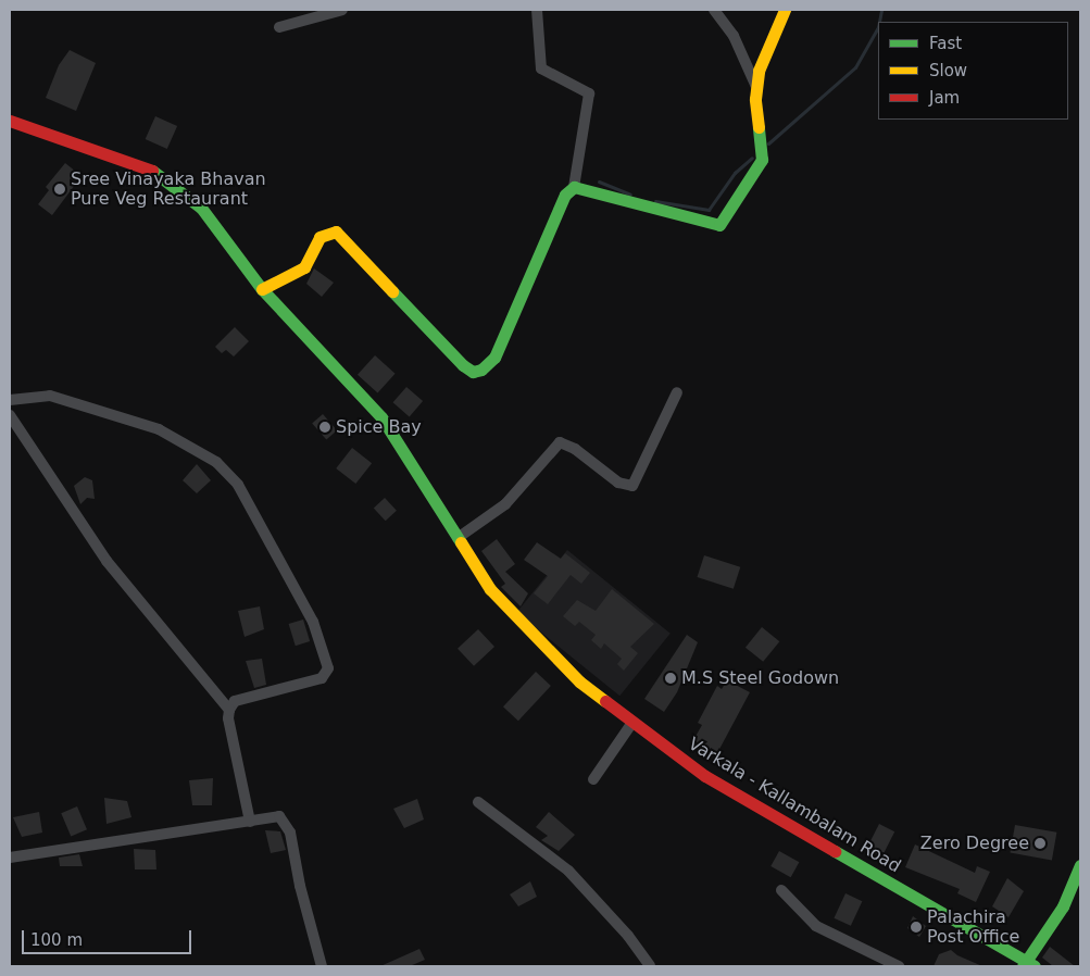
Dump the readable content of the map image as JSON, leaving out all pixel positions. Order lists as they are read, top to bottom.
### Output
{
  "streets": {
    "main road": ["Varkala - Kallambalam Road"]
  },
  "places": [
    "Sree Vinayaka Bhavan Pure Veg Restaurant",
    "Spice Bay",
    "M.S Steel Godown",
    "Zero Degree",
    "Palachira Post Office"
  ],
  "legend": ["Fast", "Slow", "Jam"],
  "scale_bar": "100 m"
}
